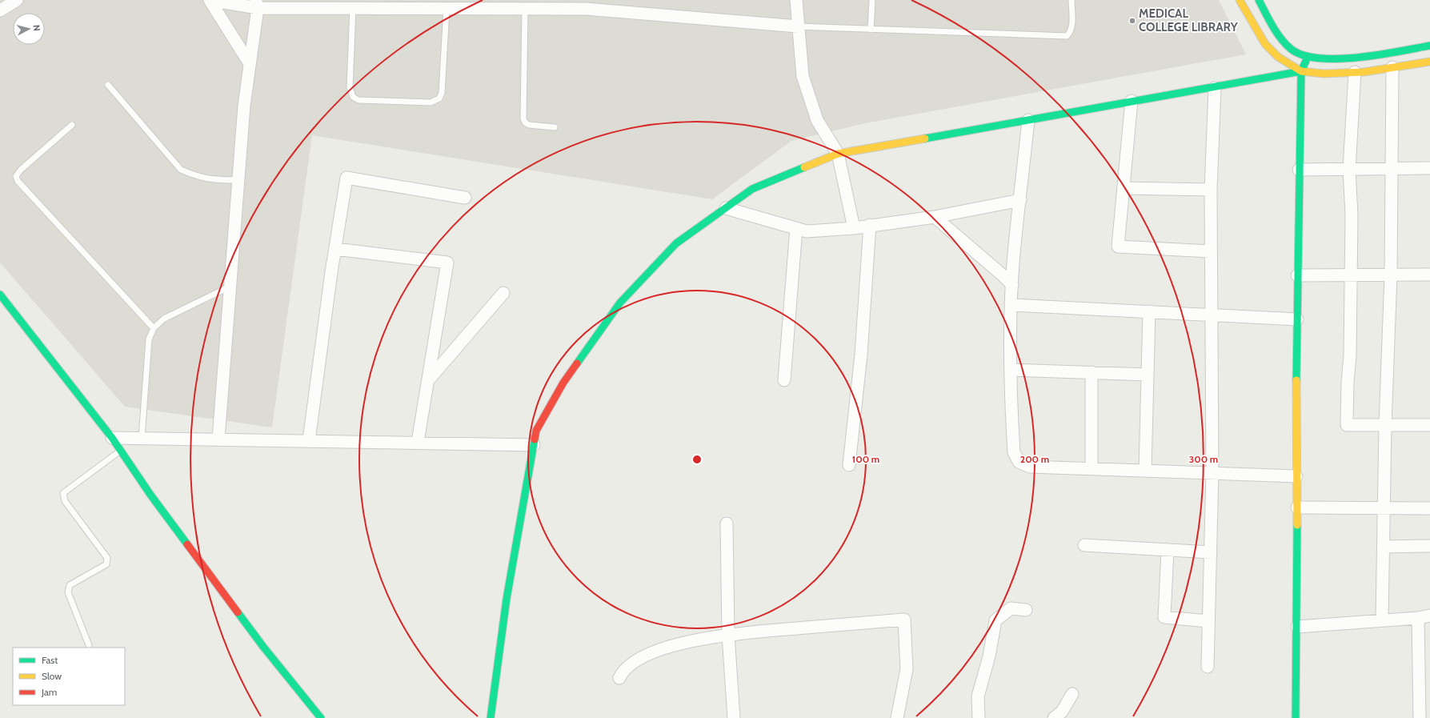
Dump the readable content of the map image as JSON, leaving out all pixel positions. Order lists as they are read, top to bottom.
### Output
{
  "places": ["MEDICAL COLLEGE LIBRARY"],
  "legend": ["Fast", "Slow", "Jam"],
  "north": "right",
  "rings": ["100 m", "200 m", "300 m"]
}
